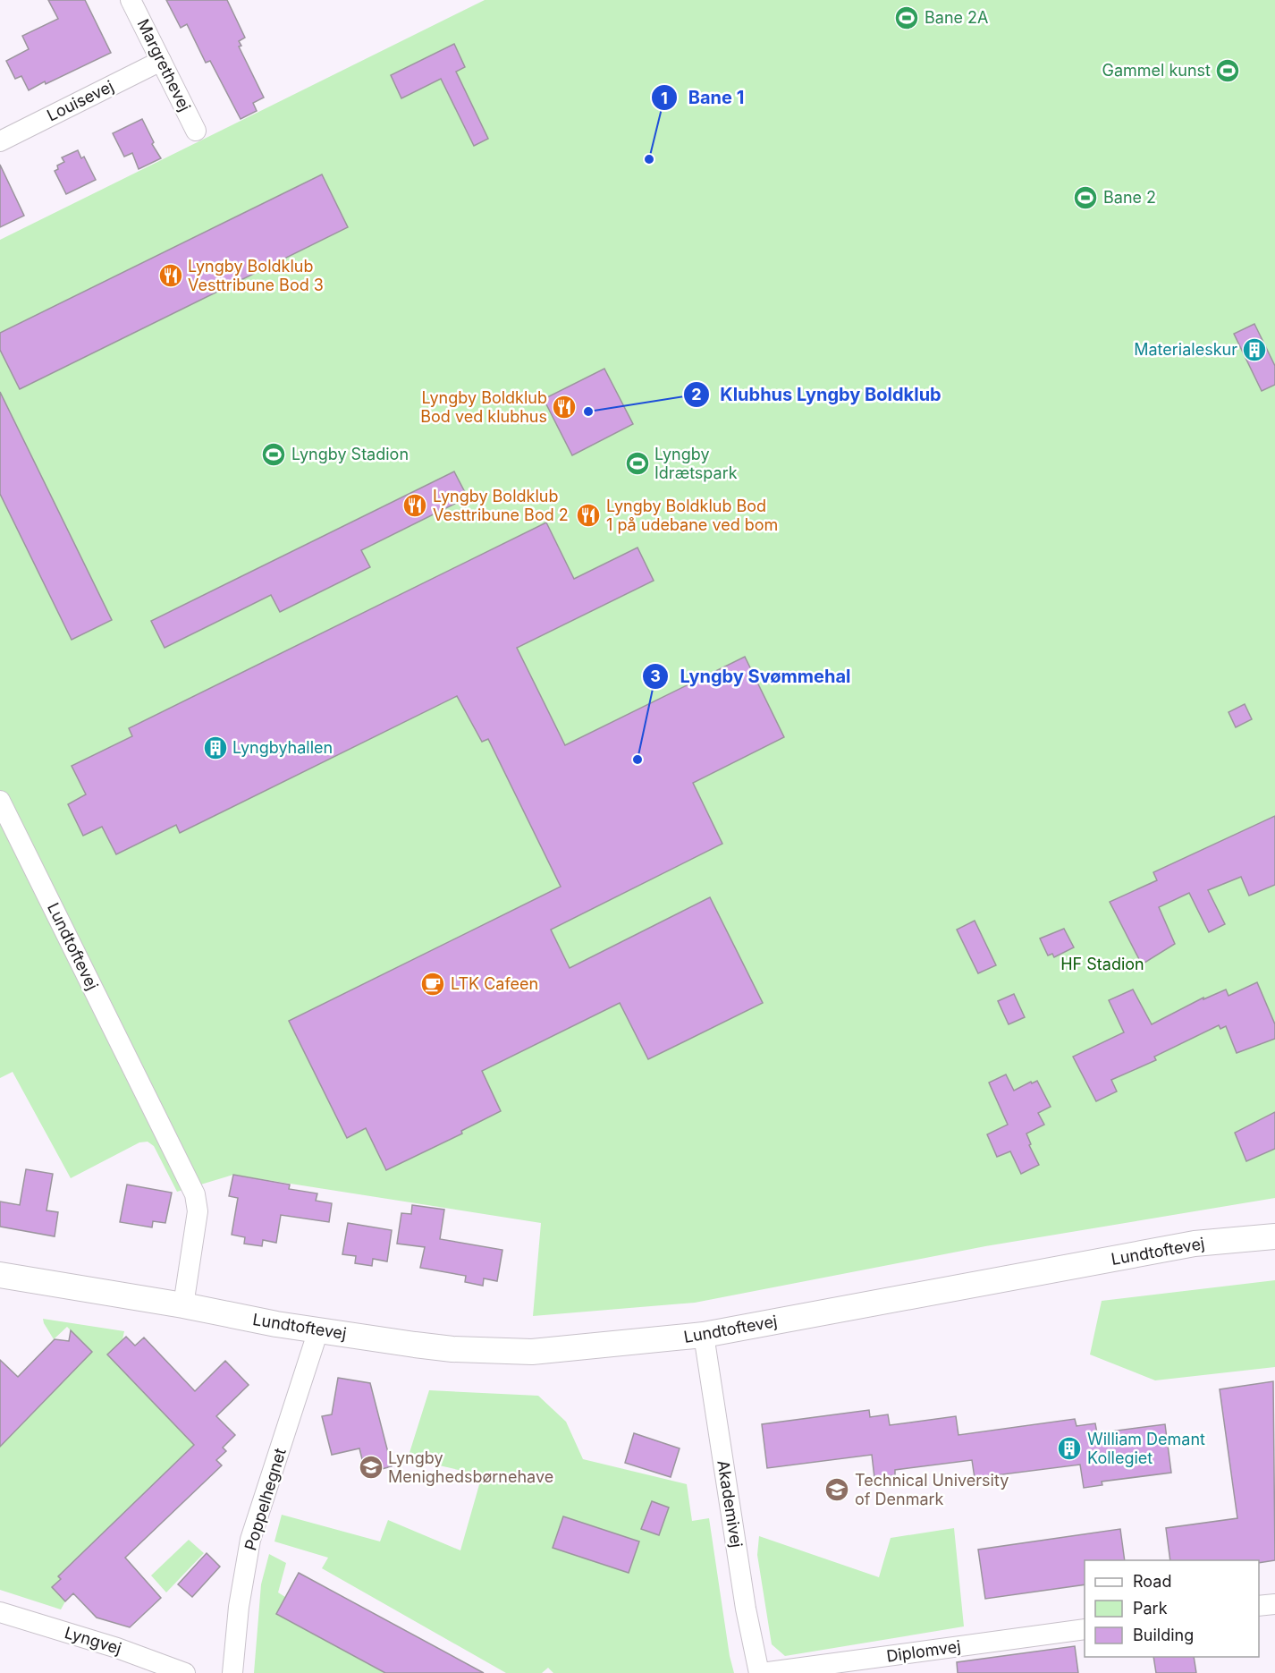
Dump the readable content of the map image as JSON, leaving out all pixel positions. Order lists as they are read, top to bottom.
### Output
{
  "streets": {
    "street": [
      "Margrethevej",
      "Louisevej",
      "Lundtoftevej",
      "Poppelhegnet",
      "Akademivej",
      "Lyngvej",
      "Diplomvej"
    ]
  },
  "crossings": [
    ["Margrethevej", "Louisevej"],
    ["Lundtoftevej", "Poppelhegnet"],
    ["Lundtoftevej", "Akademivej"],
    ["Akademivej", "Diplomvej"]
  ],
  "parks": ["HF Stadion"],
  "places": {
    "sports": [
      "Bane 2A",
      "Gammel kunst",
      "Bane 2",
      "Lyngby Stadion",
      "Lyngby Idrætspark"
    ],
    "other": ["Bane 1", "Klubhus Lyngby Boldklub", "Lyngby Svømmehal"],
    "restaurant": [
      "Lyngby Boldklub Vesttribune Bod 3",
      "Lyngby Boldklub Bod ved klubhus",
      "Lyngby Boldklub Vesttribune Bod 2",
      "Lyngby Boldklub Bod 1 på udebane ved bom"
    ],
    "building": ["Materialeskur", "Lyngbyhallen", "William Demant Kollegiet"],
    "cafe": ["LTK Cafeen"],
    "school or university": ["Lyngby Menighedsbørnehave", "Technical University of Denmark"]
  },
  "legend": ["Road", "Park", "Building"]
}
